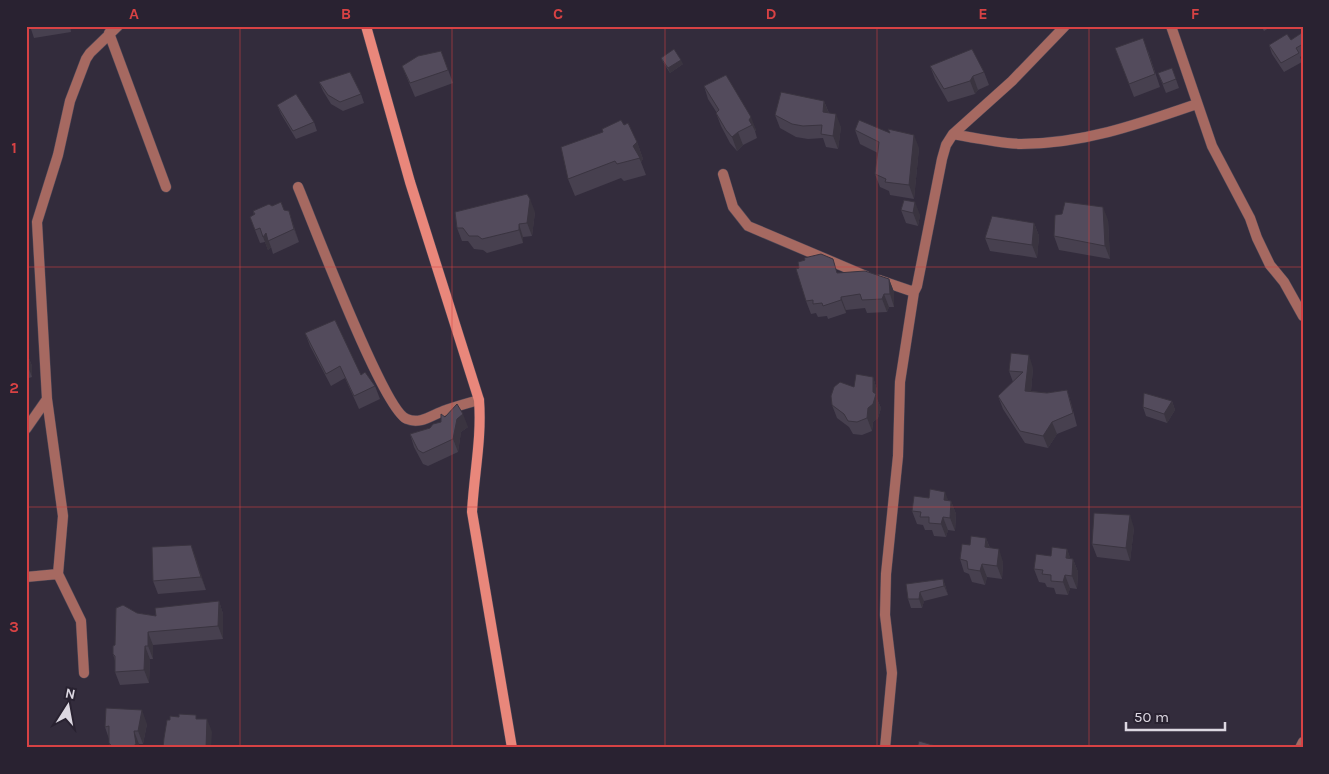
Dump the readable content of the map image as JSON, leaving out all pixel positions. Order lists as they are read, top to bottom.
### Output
{
  "scale_bar": "50 m",
  "north": "top",
  "grid": {
    "columns": [
      "A",
      "B",
      "C",
      "D",
      "E",
      "F"
    ],
    "rows": ["1", "2", "3"]
  }
}
